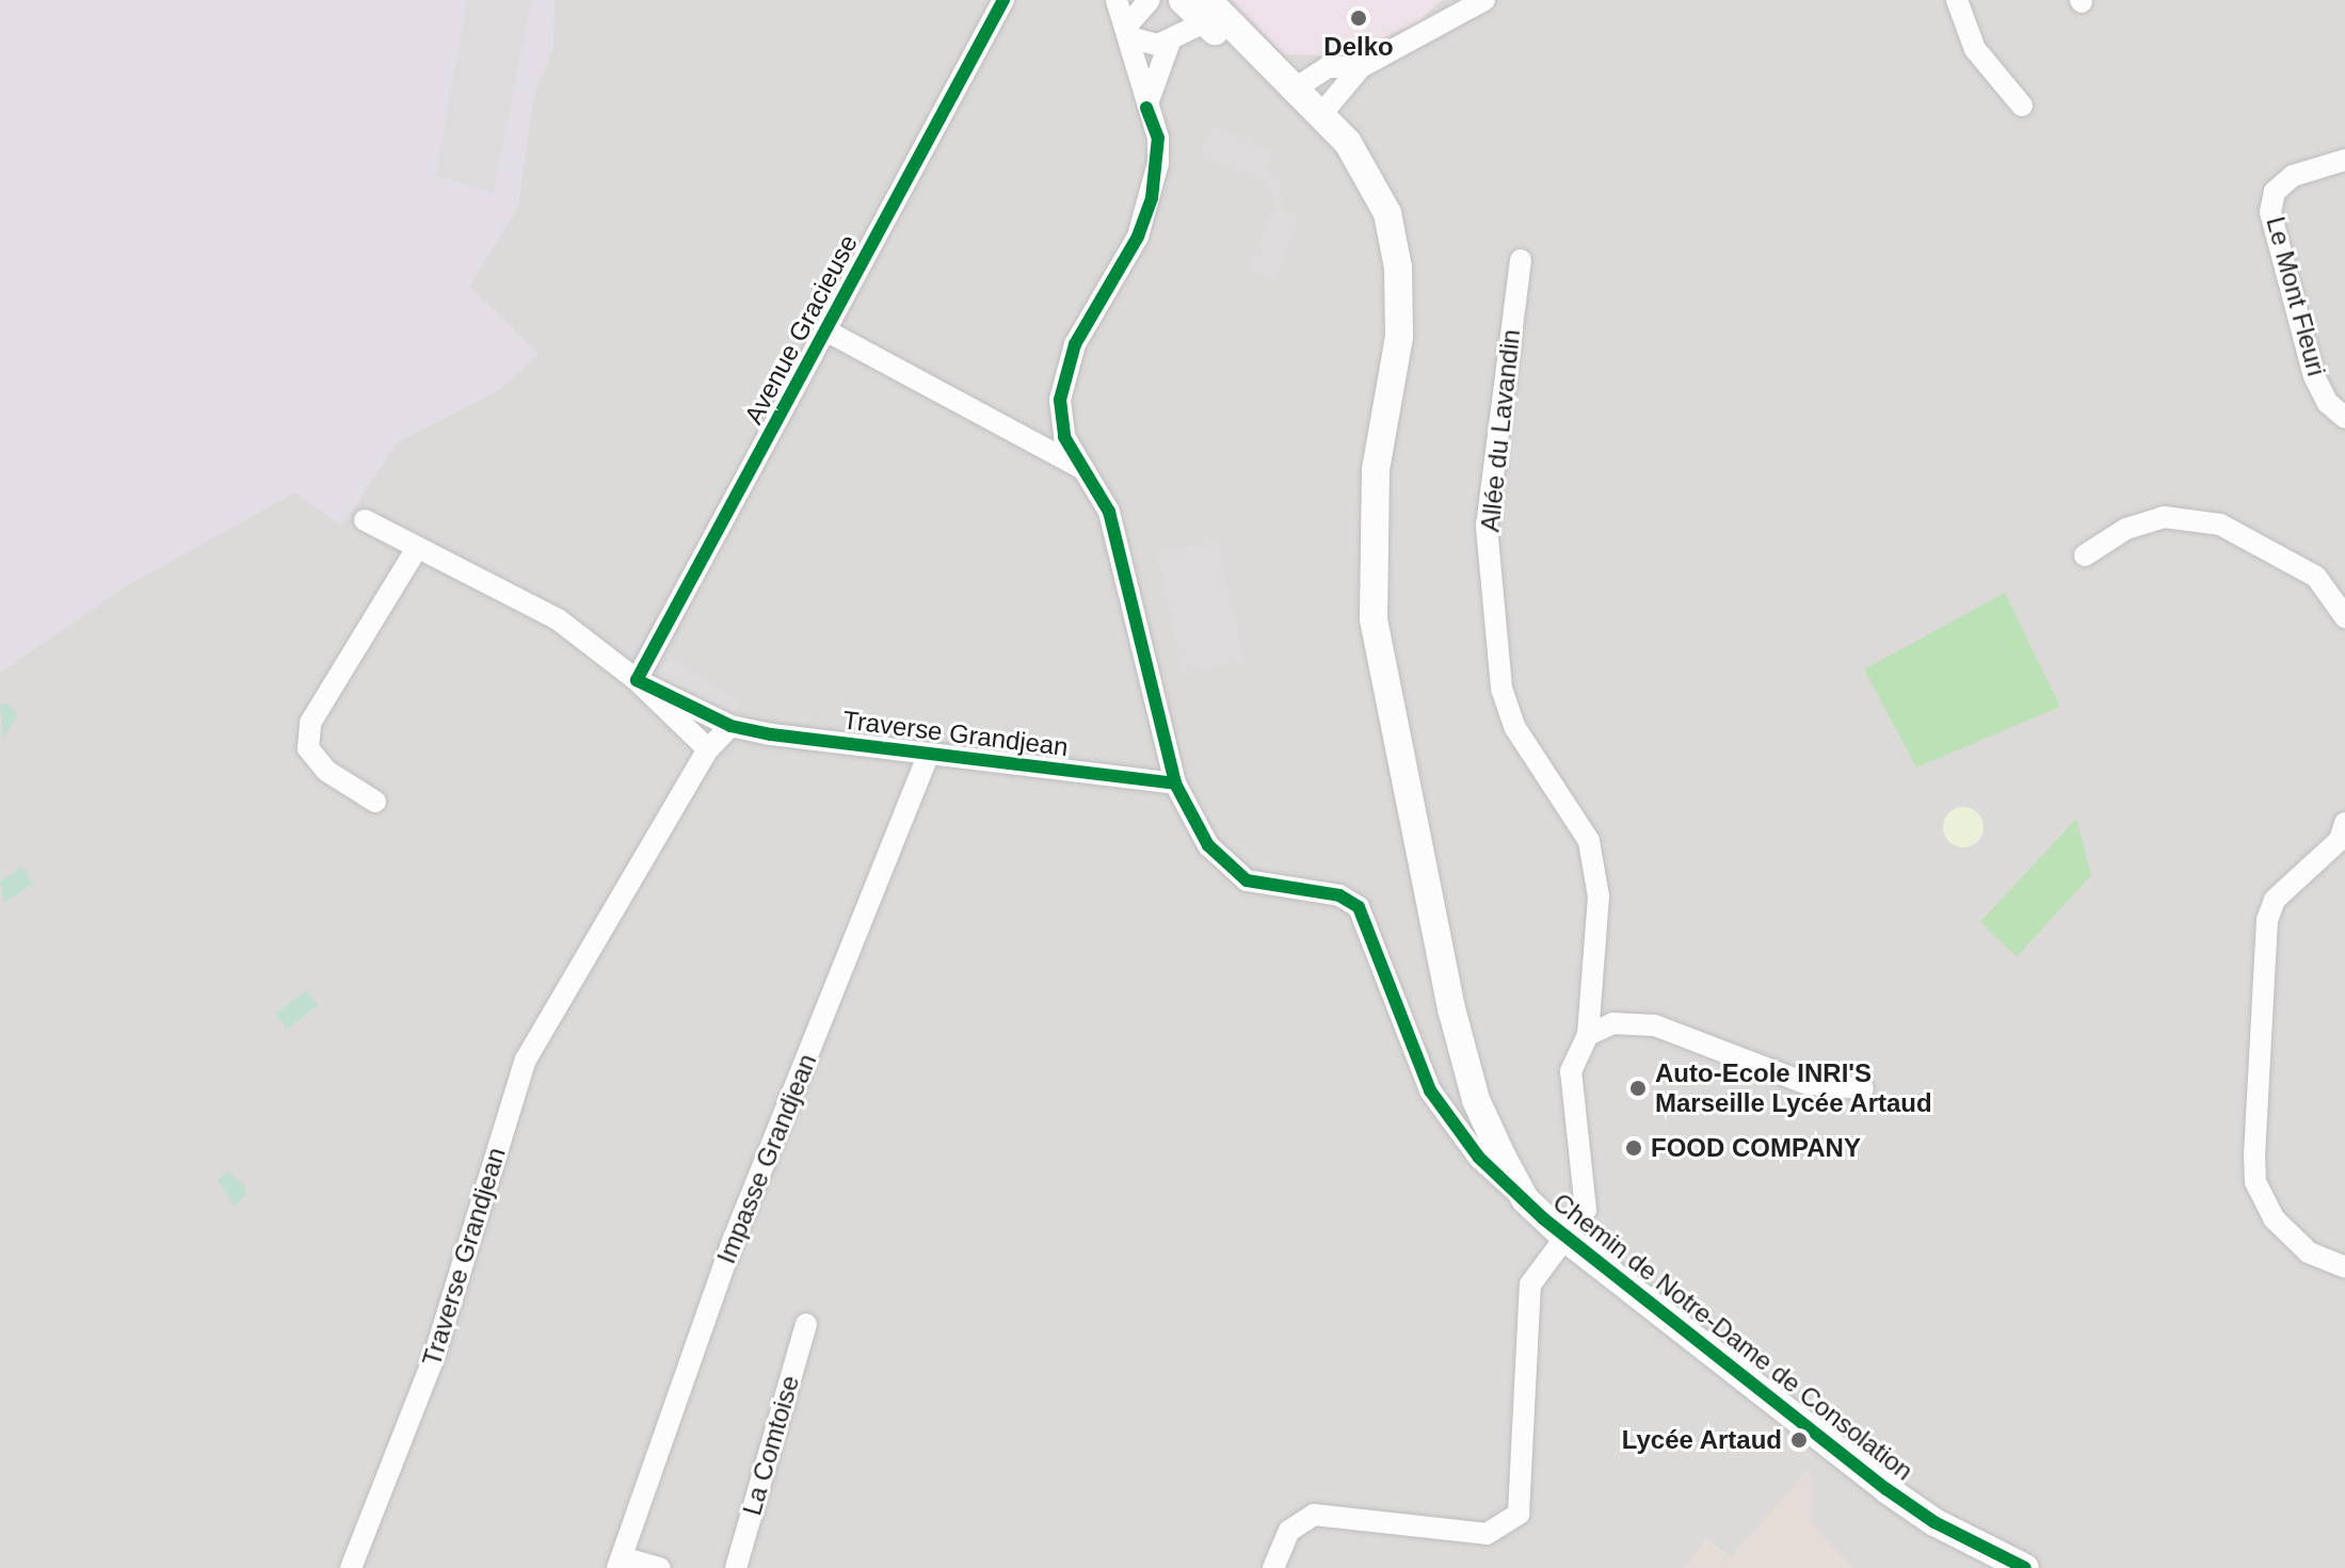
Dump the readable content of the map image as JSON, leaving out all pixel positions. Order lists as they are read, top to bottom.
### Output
{
  "streets": {
    "street": [
      "Le Mont Fleuri",
      "Avenue Gracieuse",
      "Allée du Lavandin",
      "Traverse Grandjean",
      "Impasse Grandjean",
      "Chemin de Notre-Dame de Consolation",
      "La Comtoise"
    ]
  },
  "crossings": [
    ["Allée du Lavandin", "Chemin de Notre-Dame de Consolation"],
    ["Traverse Grandjean", "Impasse Grandjean"],
    ["Traverse Grandjean", "Chemin de Notre-Dame de Consolation"]
  ],
  "places": [
    "Delko",
    "Auto-Ecole INRI'S Marseille Lycée Artaud",
    "FOOD COMPANY",
    "Lycée Artaud"
  ]
}
